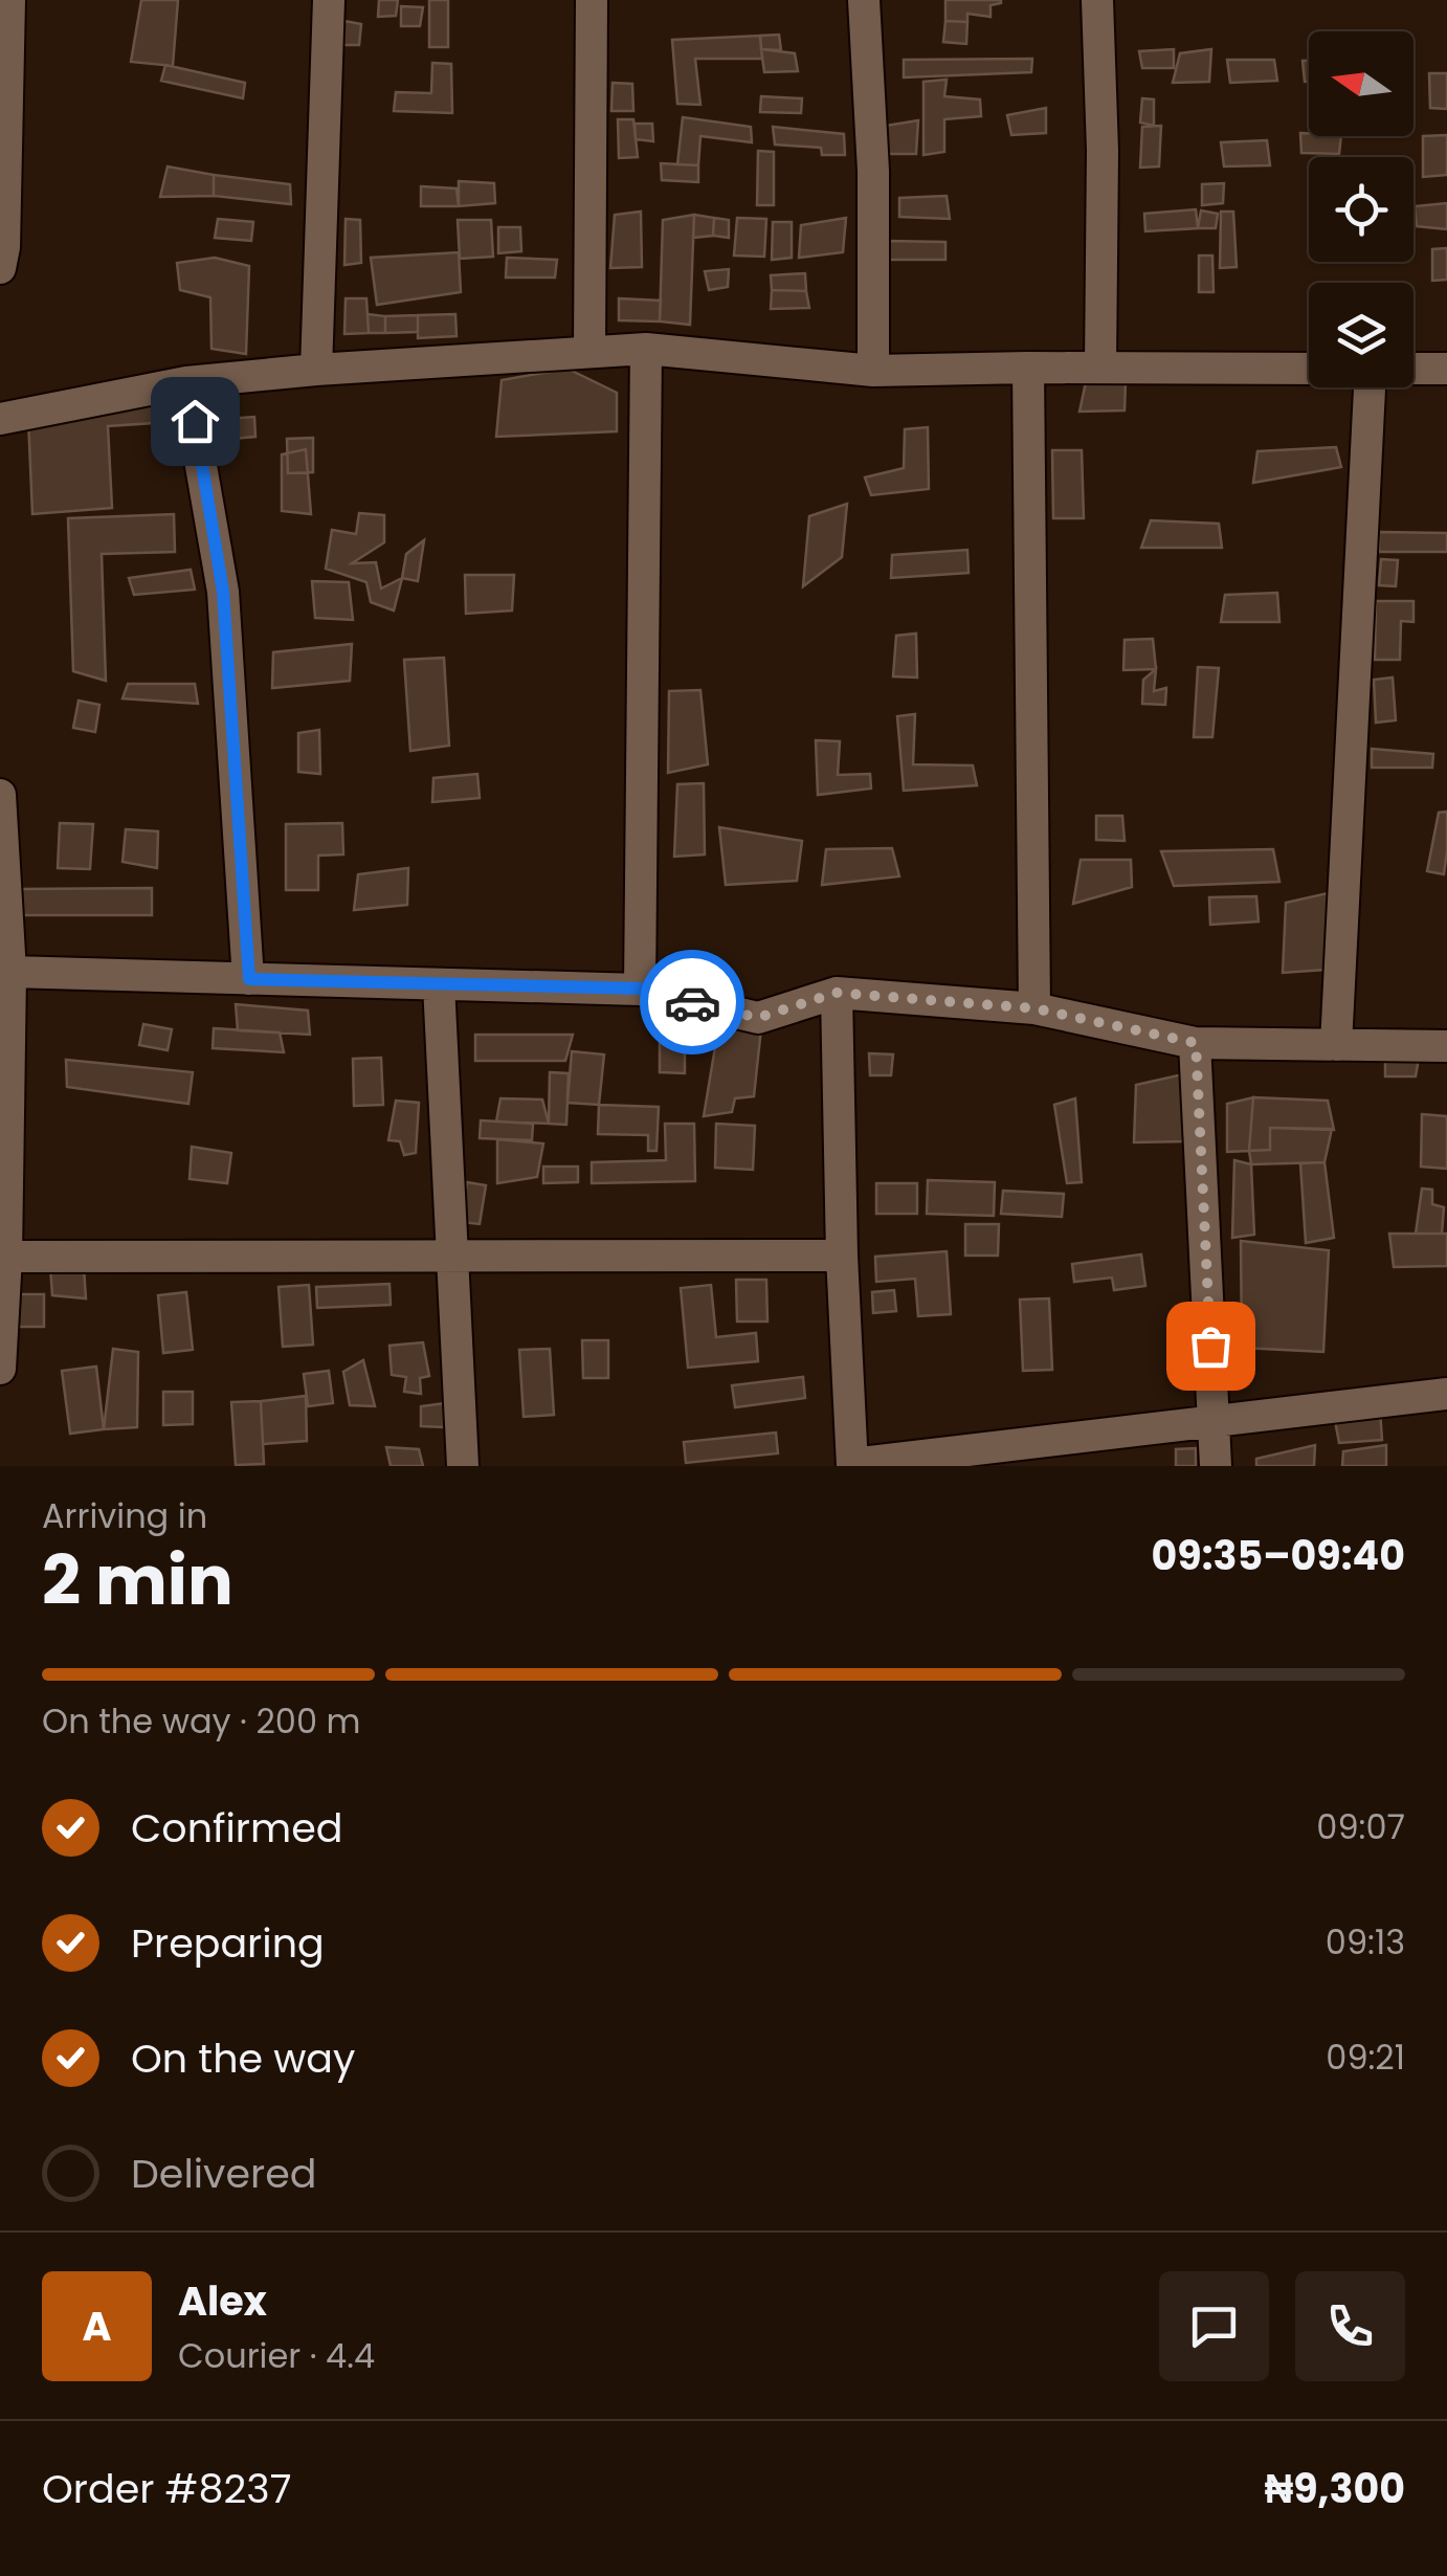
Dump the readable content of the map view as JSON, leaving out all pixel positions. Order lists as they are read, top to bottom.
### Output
{
  "north": "left",
  "page": {
    "heading": ["2 min", "Arriving in", "09:35–09:40"],
    "panel": [
      "Alex",
      "Courier · 4.4",
      "Order #8237",
      "₦9,300"
    ],
    "bar": "On the way · 200 m",
    "list": [
      ["Confirmed", "09:07"],
      ["Preparing", "09:13"],
      ["On the way", "09:21"],
      "Delivered"
    ],
    "round": "A"
  }
}
